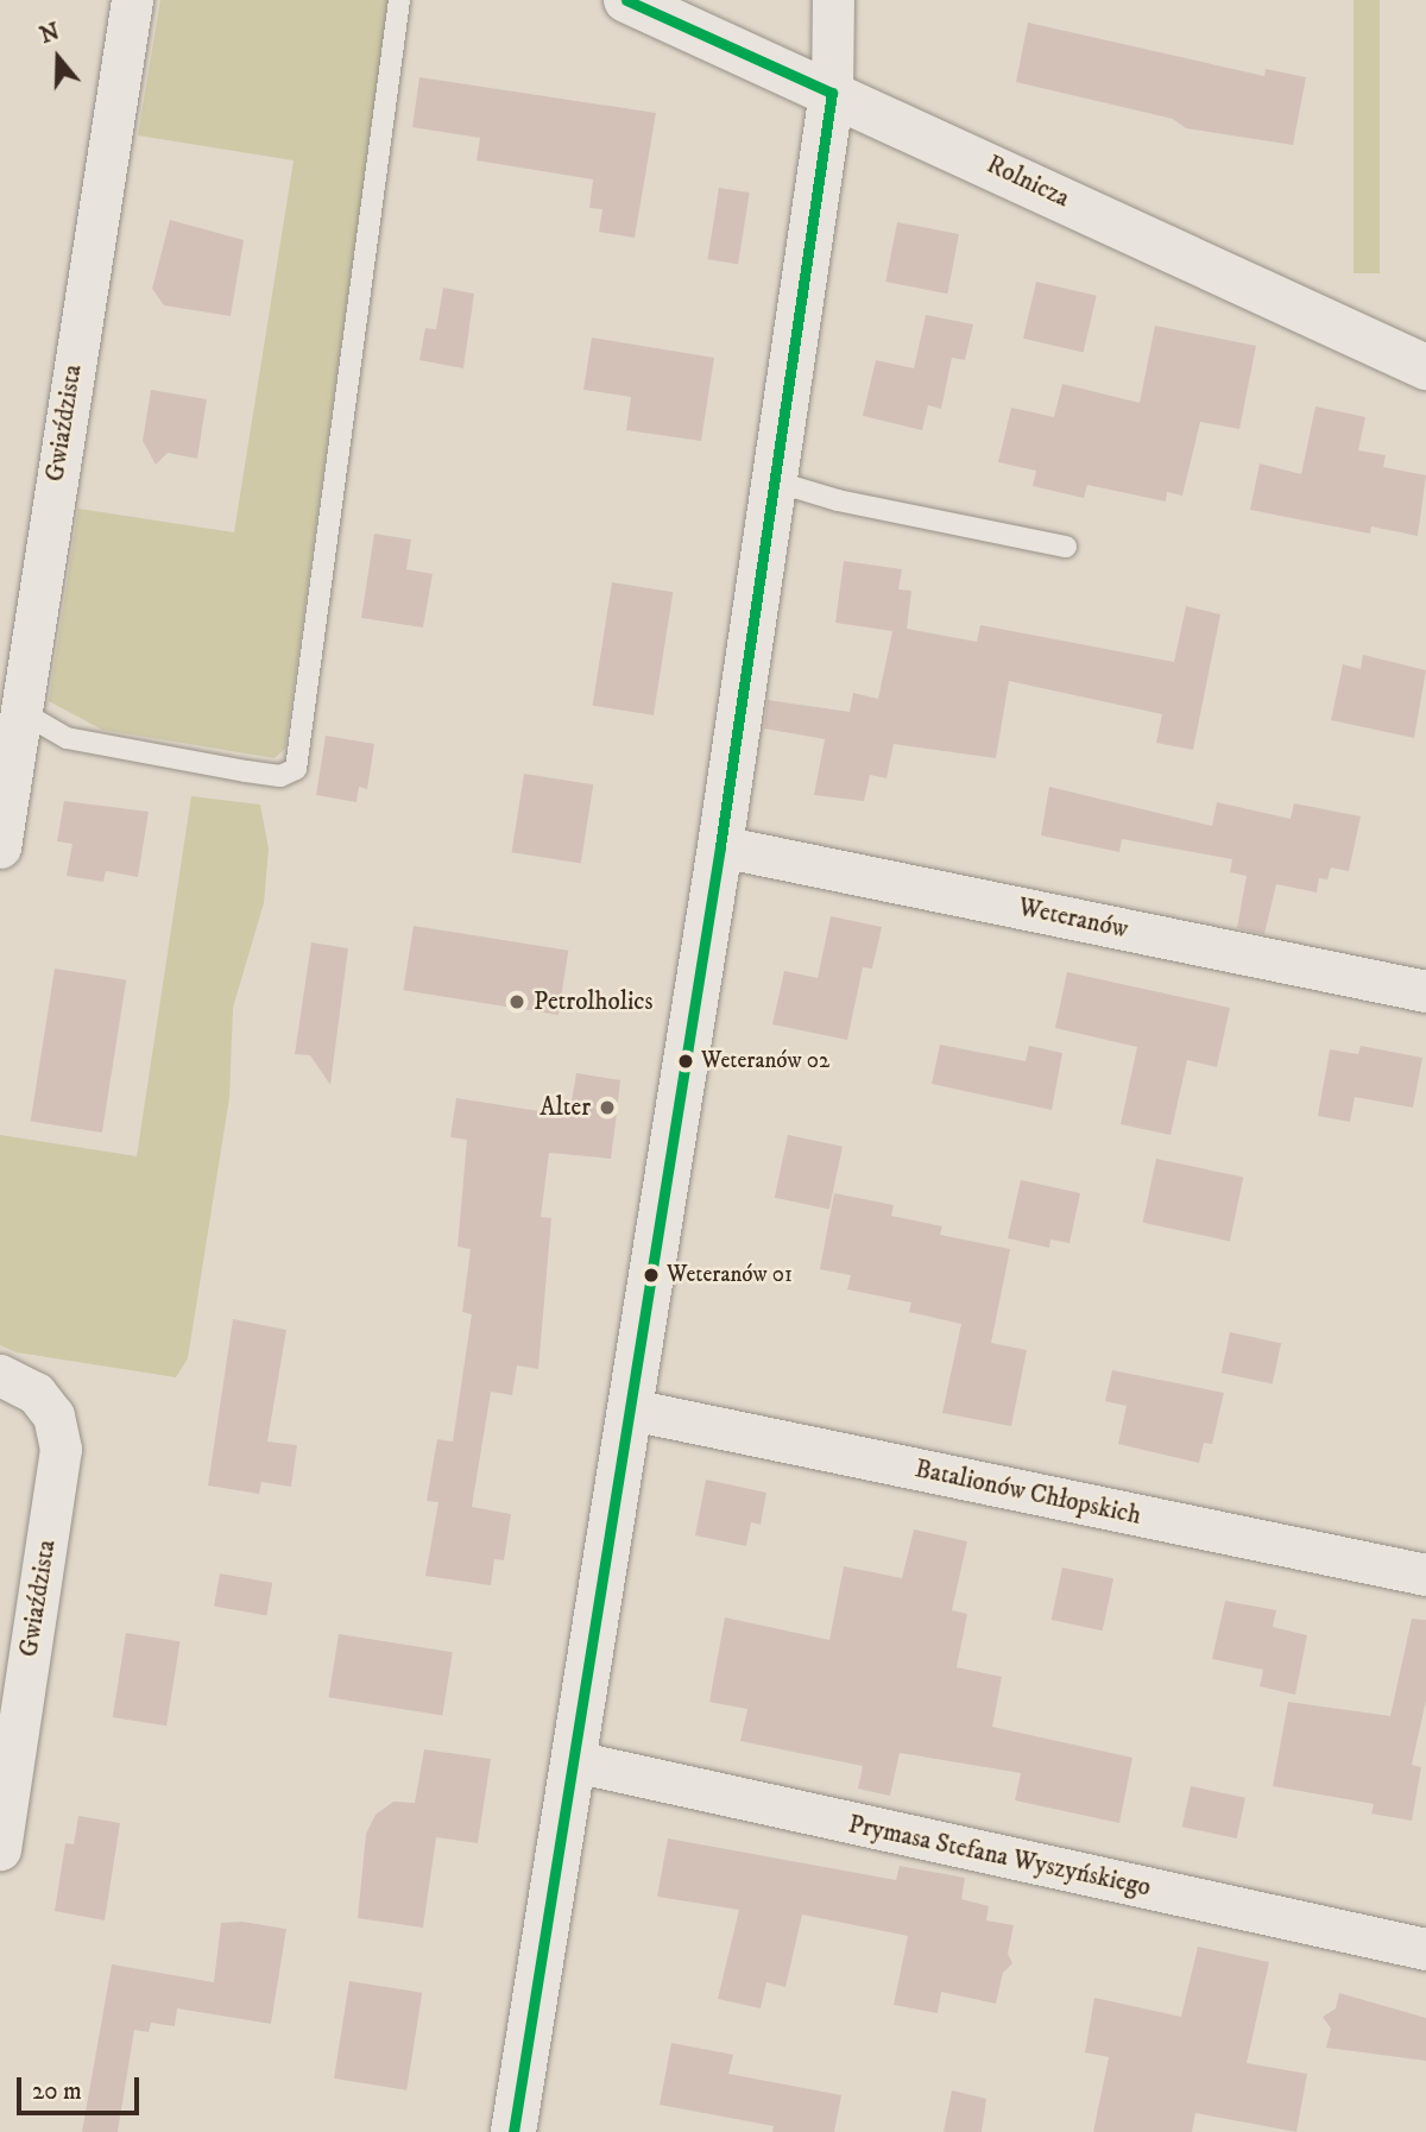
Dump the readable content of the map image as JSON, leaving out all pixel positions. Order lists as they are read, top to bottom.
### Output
{
  "streets": {
    "street": [
      "Rolnicza",
      "Gwiaździsta",
      "Weteranów",
      "Batalionów Chłopskich",
      "Prymasa Stefana Wyszyńskiego"
    ]
  },
  "places": [
    "Petrolholics",
    "Weteranów 02",
    "Alter",
    "Weteranów 01"
  ],
  "scale_bar": "20 m",
  "north": "top"
}
